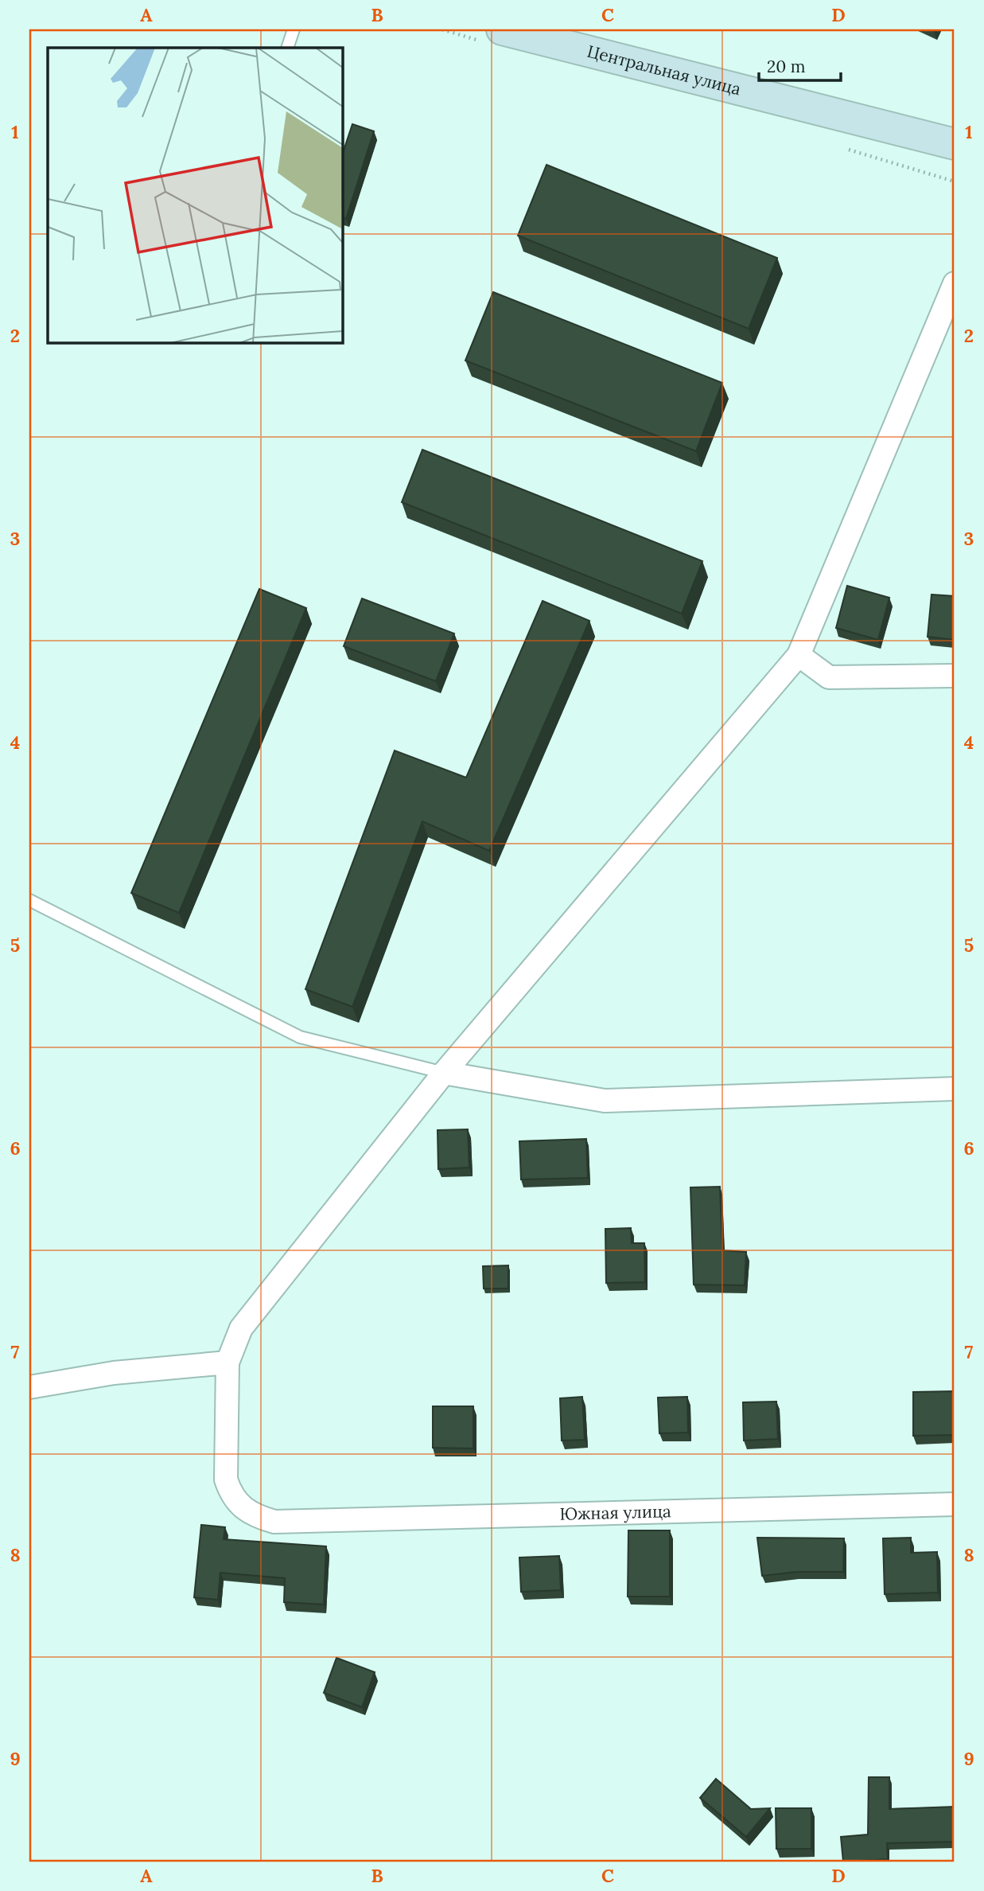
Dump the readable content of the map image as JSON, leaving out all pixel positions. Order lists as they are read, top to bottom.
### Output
{
  "streets": {
    "street": ["Центральная улица", "Южная улица"]
  },
  "scale_bar": "20 m",
  "grid": {
    "columns": [
      "A",
      "B",
      "C",
      "D"
    ],
    "rows": [
      "1",
      "2",
      "3",
      "4",
      "5",
      "6",
      "7",
      "8",
      "9"
    ]
  }
}
